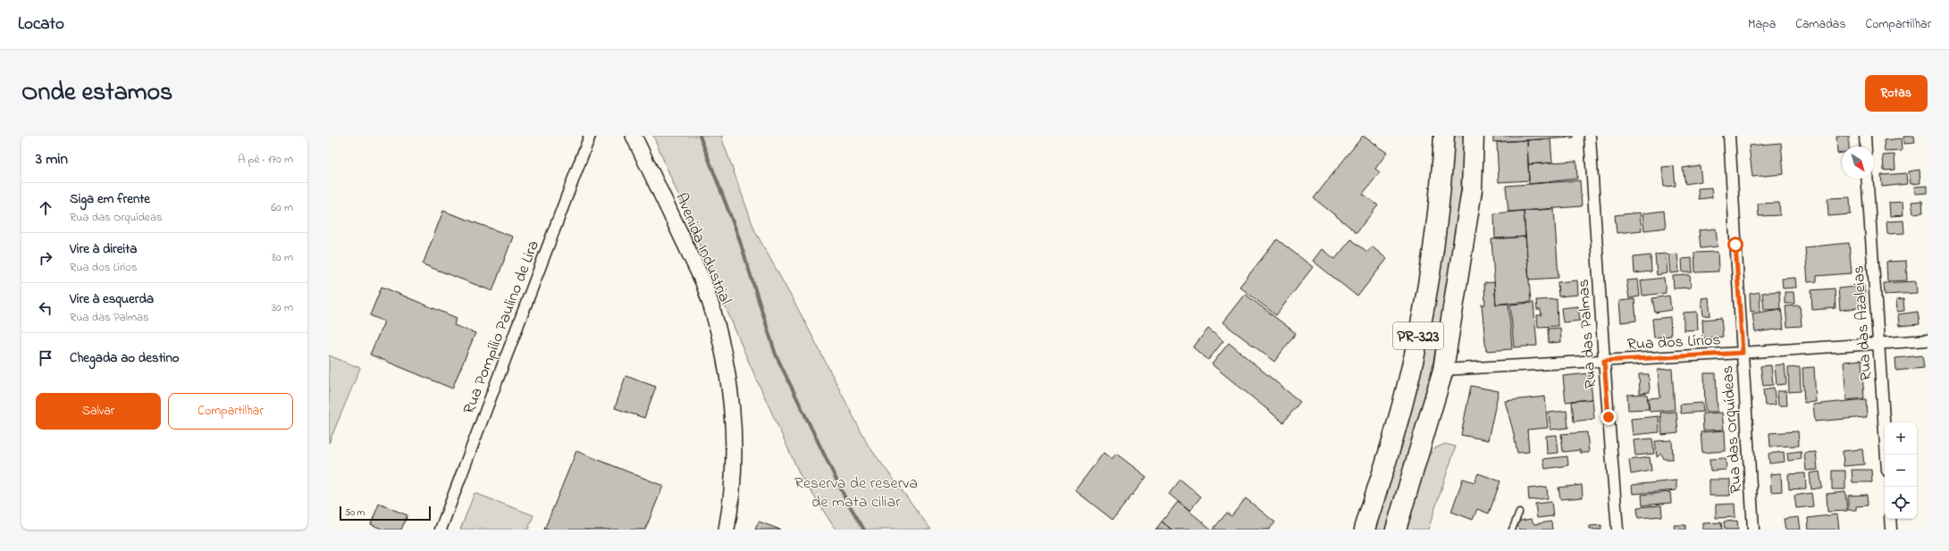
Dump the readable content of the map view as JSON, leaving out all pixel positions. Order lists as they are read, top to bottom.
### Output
{
  "streets": {
    "highway": ["PR-323"],
    "street": [
      "Avenida Industrial",
      "Rua das Azaleias",
      "Rua Pompílio Paulino de Lira",
      "Rua das Palmas",
      "Rua dos Lírios",
      "Rua das Orquídeas"
    ]
  },
  "crossings": [
    ["Rua das Azaleias", "Rua dos Lírios"],
    ["Rua das Palmas", "Rua dos Lírios"],
    ["PR-323", "Rua dos Lírios"],
    ["Rua dos Lírios", "Rua das Orquídeas"]
  ],
  "parks": ["Reserva de reserva de mata ciliar"],
  "scale_bar": "50 m",
  "north": "bottom right",
  "page": {
    "header": "Locato",
    "nav": ["Mapa", "Camadas", "Compartilhar"],
    "title": "Onde estamos",
    "buttons": [
      "Rotas",
      ["Salvar", "Compartilhar"]
    ],
    "heading": ["3 min", "A pé · 170 m"],
    "list": [
      ["Siga em frente", "Rua das Orquídeas", "60 m"],
      ["Vire à direita", "Rua dos Lírios", "80 m"],
      ["Vire à esquerda", "Rua das Palmas", "30 m"],
      "Chegada ao destino"
    ],
    "map_buttons": ["+", "−"],
    "scale": "50 m"
  }
}
